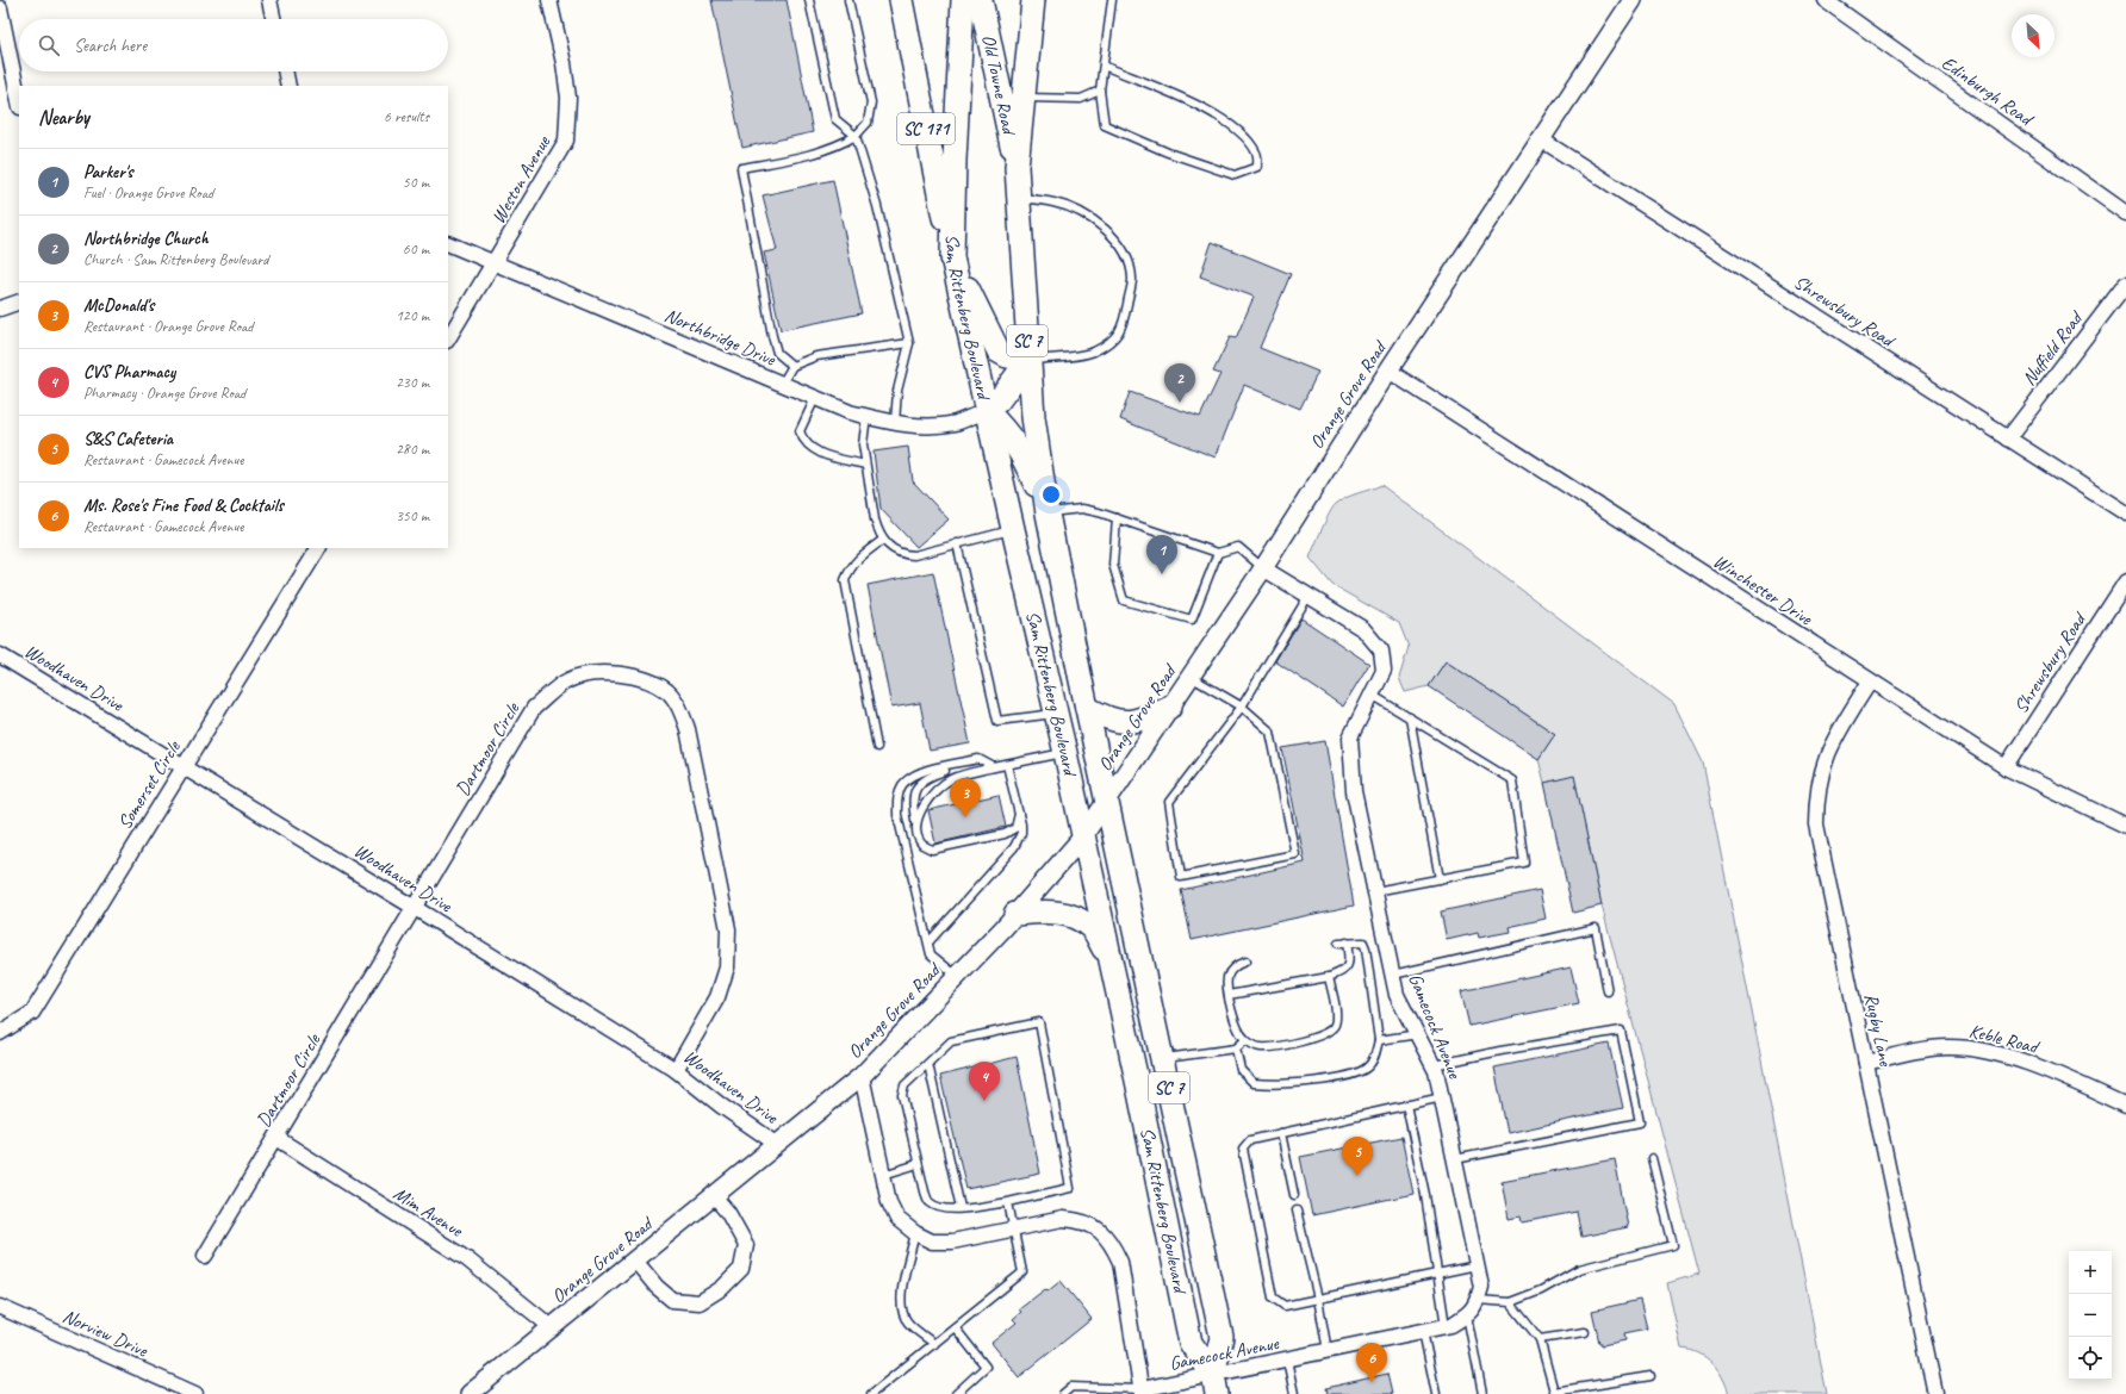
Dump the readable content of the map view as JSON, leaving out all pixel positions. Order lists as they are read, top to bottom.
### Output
{
  "streets": {
    "main road": [
      "Old Towne Road",
      "SC 171",
      "Sam Rittenberg Boulevard",
      "SC 7"
    ],
    "street": [
      "Edinburgh Road",
      "Weston Avenue",
      "Shrewsbury Road",
      "Northbridge Drive",
      "Nuffield Road",
      "Orange Grove Road",
      "Winchester Drive",
      "Woodhaven Drive",
      "Dartmoor Circle",
      "Somerset Circle",
      "Gamecock Avenue",
      "Rugby Lane",
      "Keble Road",
      "Mim Avenue",
      "Norview Drive"
    ]
  },
  "crossings": [
    ["Old Towne Road", "Sam Rittenberg Boulevard"],
    ["SC 171", "Sam Rittenberg Boulevard"],
    ["Weston Avenue", "Northbridge Drive"],
    ["Shrewsbury Road", "Nuffield Road"],
    ["Shrewsbury Road", "Orange Grove Road"],
    ["Shrewsbury Road", "Winchester Drive"],
    ["Sam Rittenberg Boulevard", "Northbridge Drive"],
    ["Sam Rittenberg Boulevard", "Orange Grove Road"],
    ["Sam Rittenberg Boulevard", "Gamecock Avenue"],
    ["Orange Grove Road", "Winchester Drive"],
    ["Orange Grove Road", "Woodhaven Drive"],
    ["Orange Grove Road", "Gamecock Avenue"],
    ["Orange Grove Road", "Mim Avenue"],
    ["Winchester Drive", "Rugby Lane"],
    ["Woodhaven Drive", "Dartmoor Circle"],
    ["Woodhaven Drive", "Somerset Circle"],
    ["Dartmoor Circle", "Mim Avenue"],
    ["Rugby Lane", "Keble Road"]
  ],
  "north": "bottom right",
  "page": {
    "search": "Search here",
    "heading": ["Nearby", "6 results"],
    "list": [
      {
        "mark": "1",
        "name": "Parker's",
        "note": "Fuel · Orange Grove Road",
        "value": "50 m"
      },
      {
        "mark": "2",
        "name": "Northbridge Church",
        "note": "Church · Sam Rittenberg Boulevard",
        "value": "60 m"
      },
      {
        "mark": "3",
        "name": "McDonald's",
        "note": "Restaurant · Orange Grove Road",
        "value": "120 m"
      },
      {
        "mark": "4",
        "name": "CVS Pharmacy",
        "note": "Pharmacy · Orange Grove Road",
        "value": "230 m"
      },
      {
        "mark": "5",
        "name": "S&S Cafeteria",
        "note": "Restaurant · Gamecock Avenue",
        "value": "280 m"
      },
      {
        "mark": "6",
        "name": "Ms. Rose's Fine Food & Cocktails",
        "note": "Restaurant · Gamecock Avenue",
        "value": "350 m"
      }
    ],
    "pins": [
      "2",
      "1",
      "3",
      "4",
      "5",
      "6"
    ],
    "map_buttons": ["+", "−"]
  }
}
